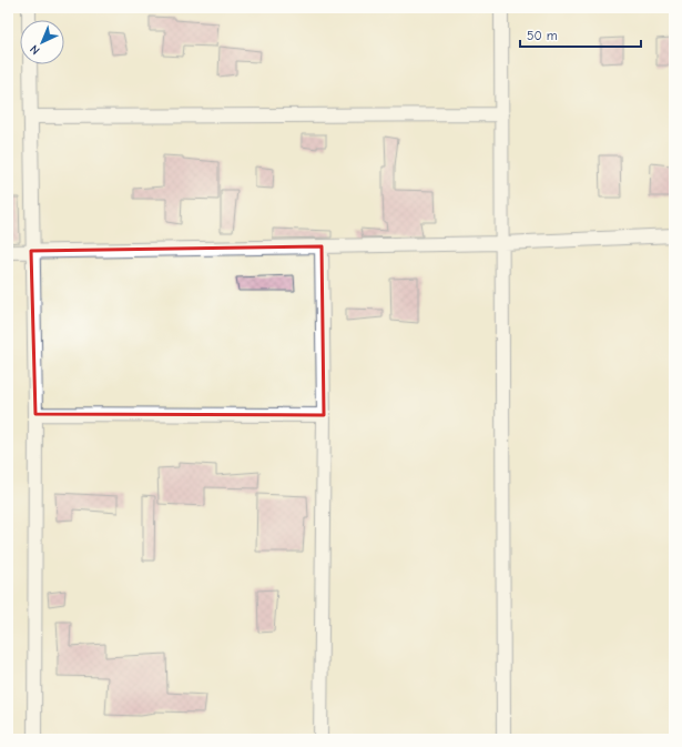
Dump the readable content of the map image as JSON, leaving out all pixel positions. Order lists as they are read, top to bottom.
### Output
{
  "scale_bar": "50 m",
  "north": "bottom left"
}
